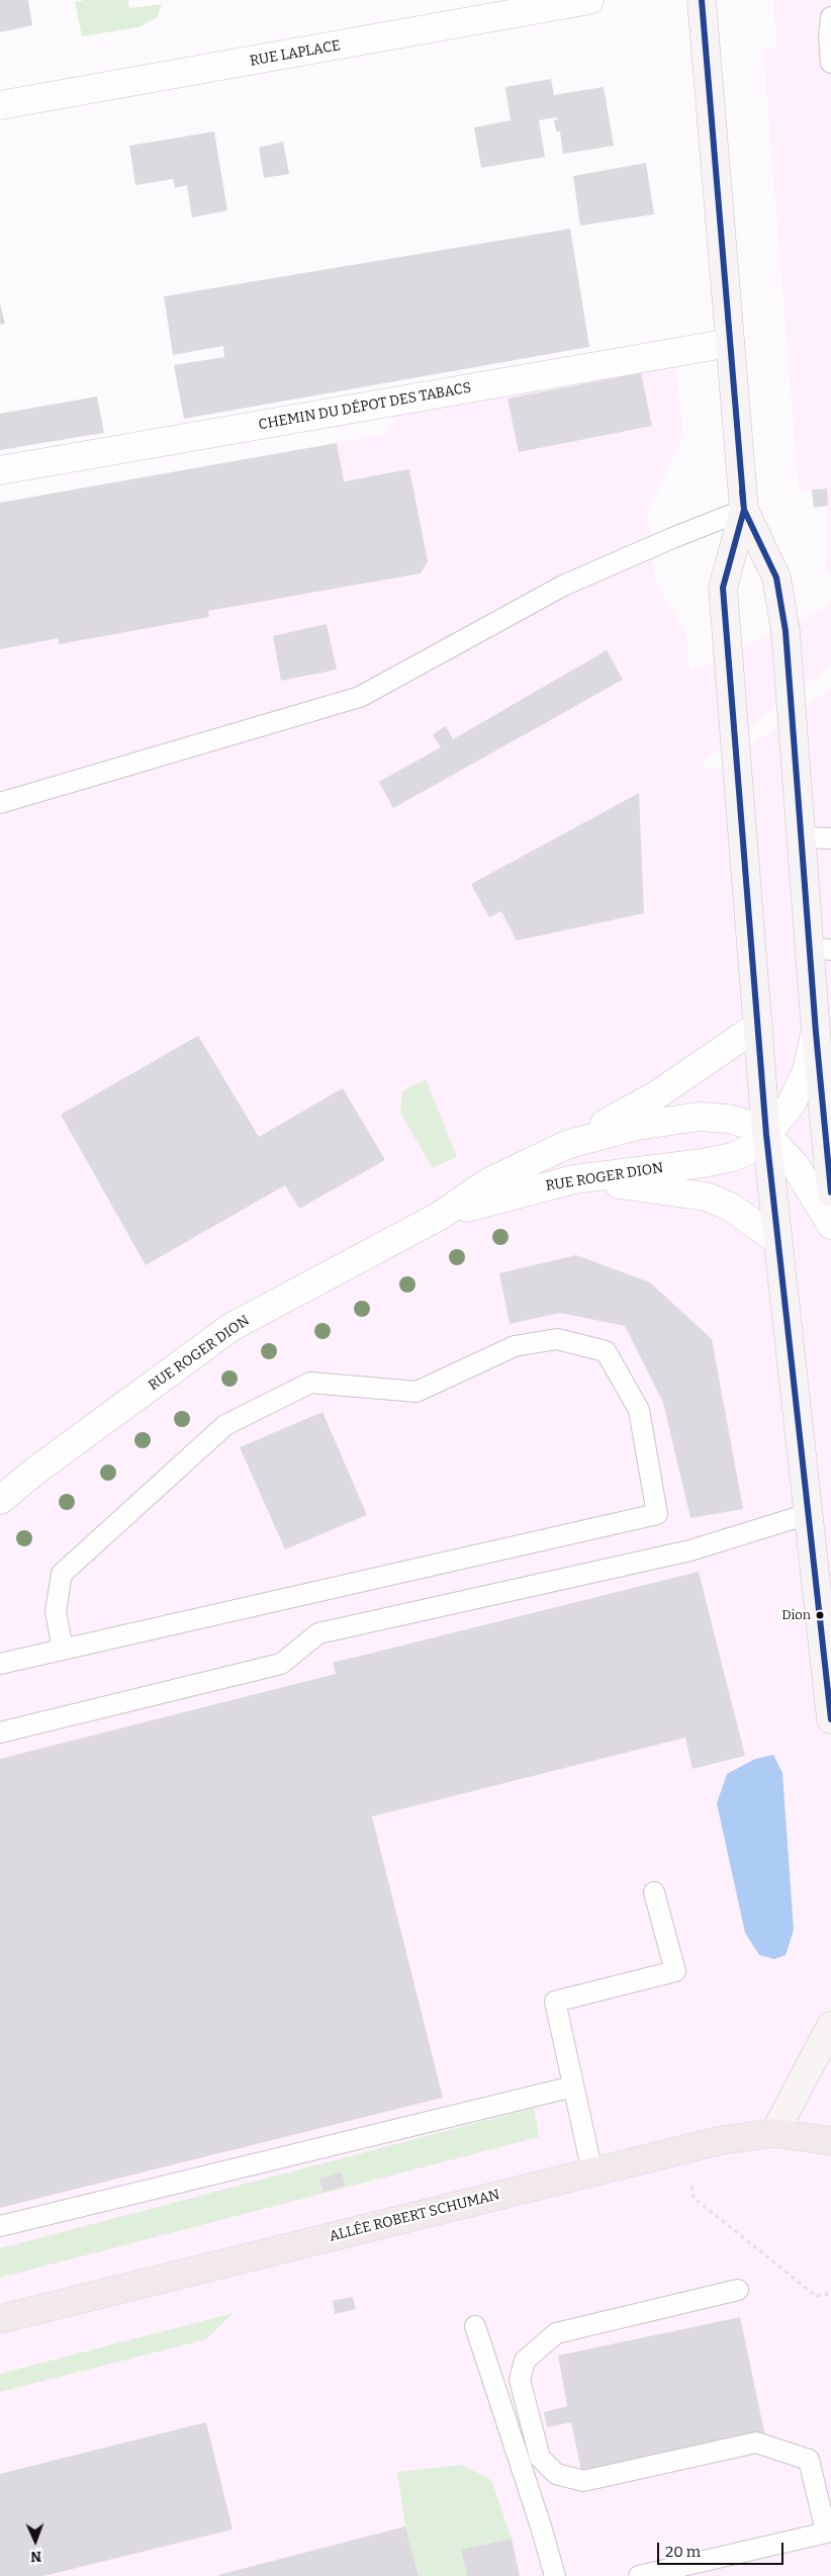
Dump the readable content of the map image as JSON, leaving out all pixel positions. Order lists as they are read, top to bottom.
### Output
{
  "streets": {
    "main road": ["ALLÉE ROBERT SCHUMAN"],
    "street": ["RUE LAPLACE", "CHEMIN DU DÉPOT DES TABACS", "RUE ROGER DION"]
  },
  "places": ["Dion"],
  "scale_bar": "20 m",
  "north": "bottom"
}
